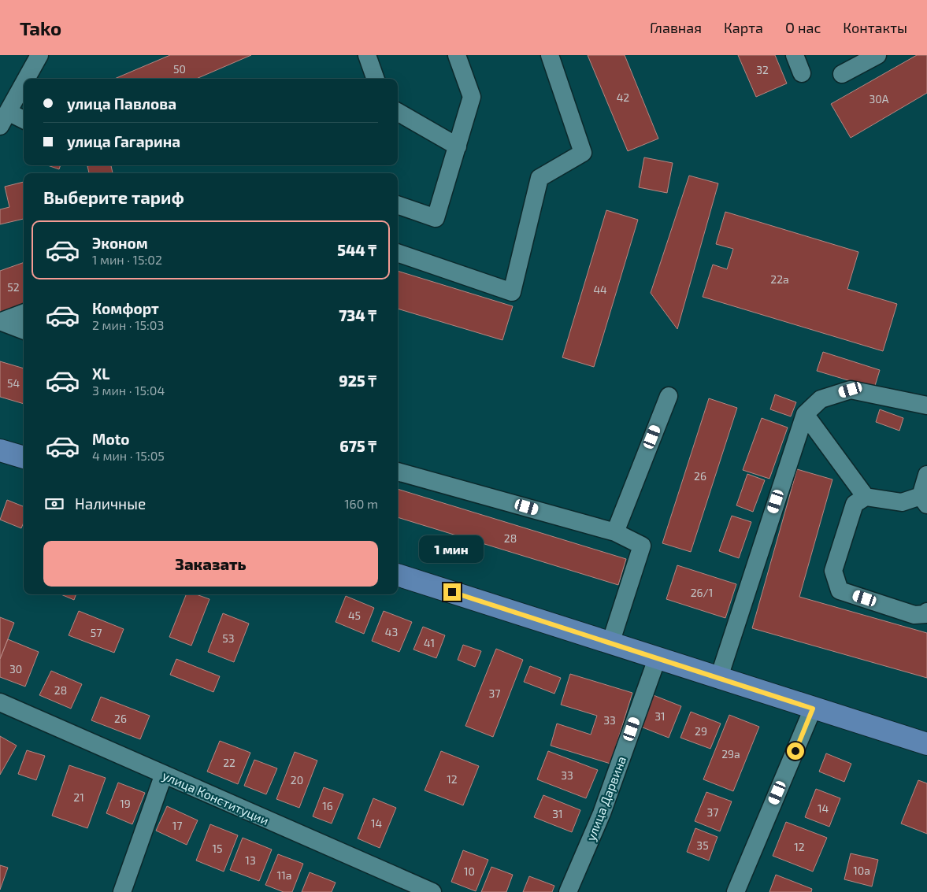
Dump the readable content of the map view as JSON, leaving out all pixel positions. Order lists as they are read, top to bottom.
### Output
{
  "streets": {
    "street": ["улица Конституции", "улица Дарвина"]
  },
  "house_numbers": [
    "50",
    "32",
    "42",
    "30А",
    "22а",
    "52",
    "44",
    "54",
    "26",
    "28",
    "26/1",
    "45",
    "43",
    "57",
    "53",
    "41",
    "30",
    "28",
    "37",
    "31",
    "26",
    "33",
    "29",
    "29а",
    "22",
    "33",
    "12",
    "20",
    "21",
    "19",
    "16",
    "14",
    "37",
    "31",
    "14",
    "17",
    "35",
    "12",
    "15",
    "13",
    "10а",
    "10",
    "11а"
  ],
  "page": {
    "header": "Tako",
    "nav": [
      "Главная",
      "Карта",
      "О нас",
      "Контакты"
    ],
    "banner": ["улица Павлова", "улица Гагарина"],
    "heading": "Выберите тариф",
    "list": [
      {
        "name": "Эконом",
        "note": "1 мин · 15:02",
        "value": "544 ₸"
      },
      {
        "name": "Комфорт",
        "note": "2 мин · 15:03",
        "value": "734 ₸"
      },
      {
        "name": "XL",
        "note": "3 мин · 15:04",
        "value": "925 ₸"
      },
      {
        "name": "Moto",
        "note": "4 мин · 15:05",
        "value": "675 ₸"
      }
    ],
    "pay": ["Наличные", "160 m"],
    "buttons": "Заказать",
    "bubble": "1 мин"
  }
}
